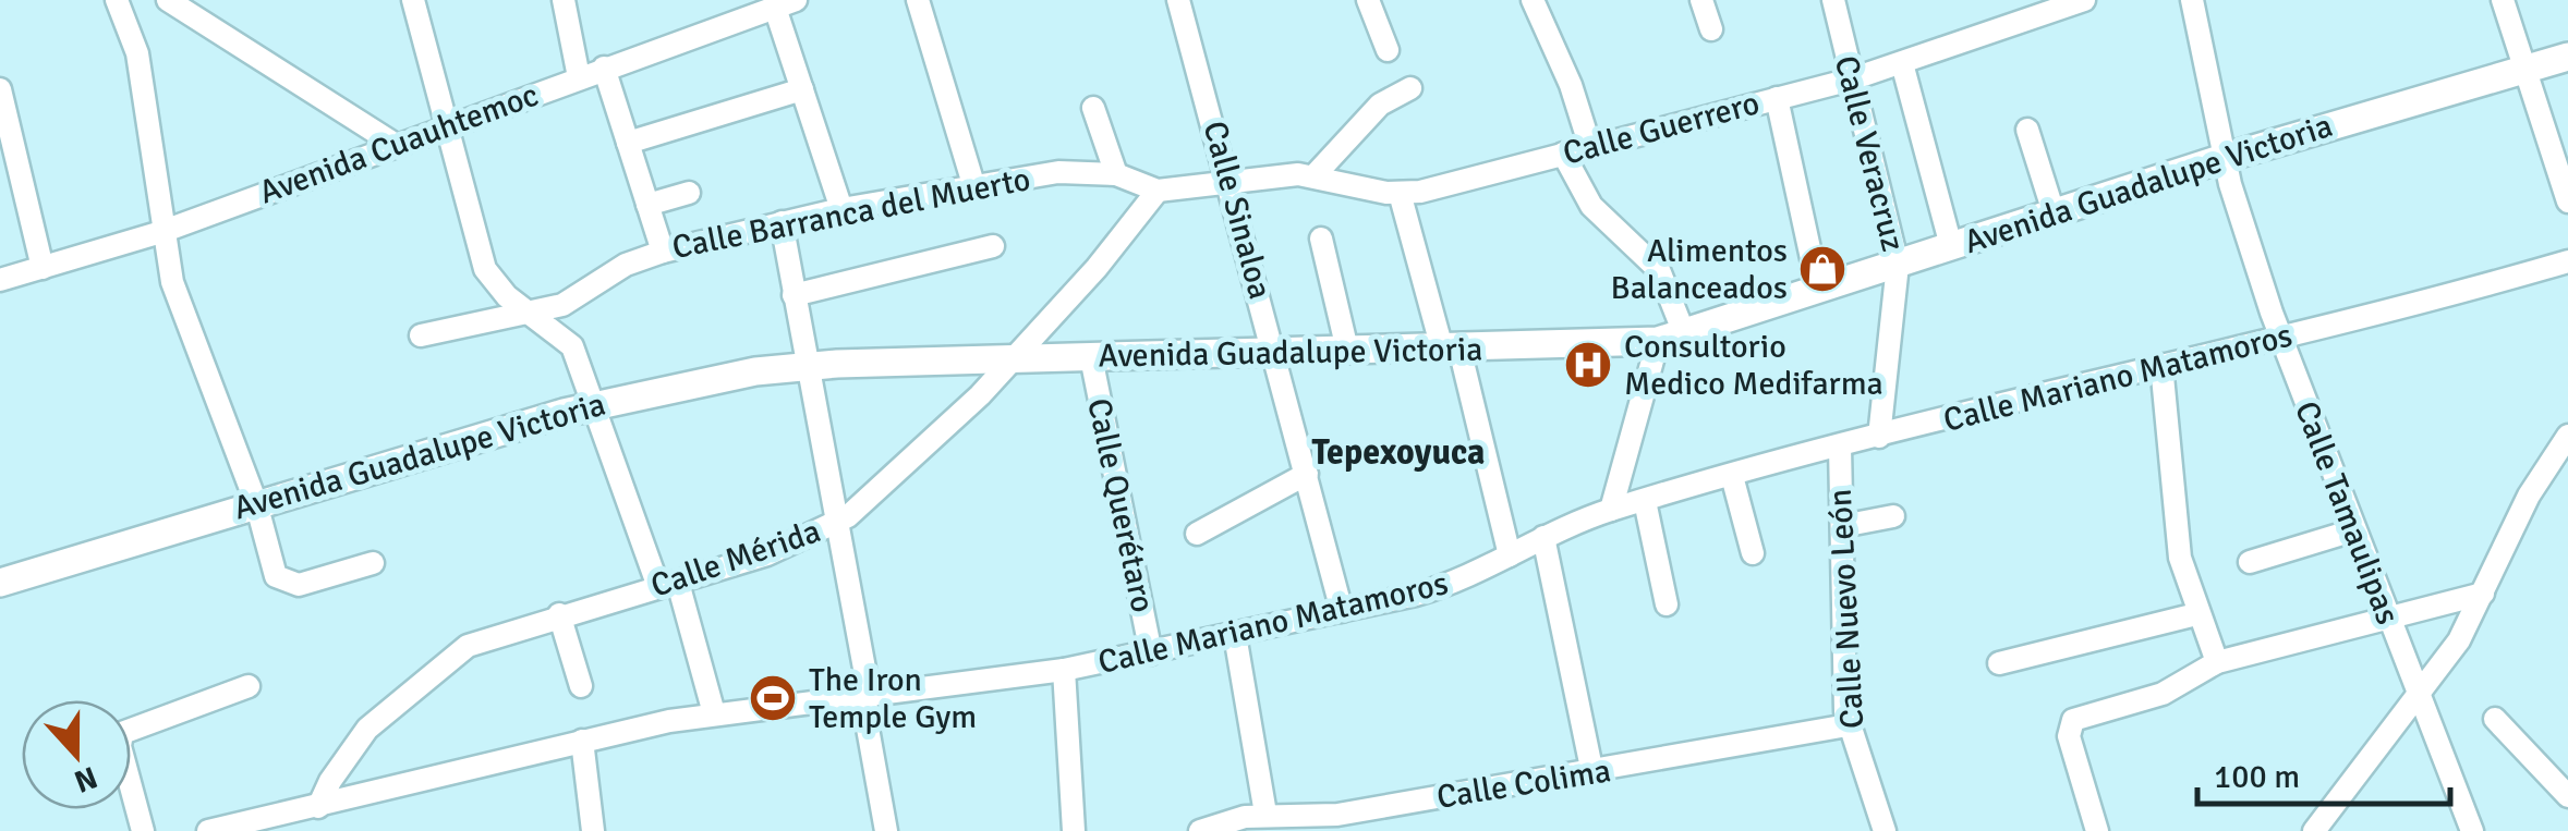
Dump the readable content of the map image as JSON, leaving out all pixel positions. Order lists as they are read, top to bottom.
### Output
{
  "streets": {
    "main road": ["Avenida Guadalupe Victoria"],
    "street": [
      "Calle Guerrero",
      "Avenida Cuauhtemoc",
      "Calle Veracruz",
      "Calle Sinaloa",
      "Calle Barranca del Muerto",
      "Calle Mariano Matamoros",
      "Calle Querétaro",
      "Calle Tamaulipas",
      "Calle Mérida",
      "Calle Nuevo León",
      "Calle Colima"
    ]
  },
  "crossings": [
    ["Calle Guerrero", "Calle Veracruz"],
    ["Calle Guerrero", "Calle Sinaloa"],
    ["Calle Guerrero", "Calle Barranca del Muerto"],
    ["Calle Veracruz", "Avenida Guadalupe Victoria"],
    ["Calle Veracruz", "Calle Mariano Matamoros"],
    ["Avenida Guadalupe Victoria", "Calle Sinaloa"],
    ["Avenida Guadalupe Victoria", "Calle Querétaro"],
    ["Avenida Guadalupe Victoria", "Calle Tamaulipas"],
    ["Avenida Guadalupe Victoria", "Calle Mérida"],
    ["Calle Sinaloa", "Calle Barranca del Muerto"],
    ["Calle Sinaloa", "Calle Mariano Matamoros"],
    ["Calle Barranca del Muerto", "Calle Mérida"],
    ["Calle Mariano Matamoros", "Calle Querétaro"],
    ["Calle Mariano Matamoros", "Calle Tamaulipas"],
    ["Calle Mariano Matamoros", "Calle Mérida"],
    ["Calle Mariano Matamoros", "Calle Nuevo León"],
    ["Calle Nuevo León", "Calle Colima"]
  ],
  "districts": ["Tepexoyuca"],
  "places": {
    "shop": ["Alimentos Balanceados"],
    "hospital": ["Consultorio Medico Medifarma"],
    "sports": ["The Iron Temple Gym"]
  },
  "scale_bar": "100 m",
  "north": "bottom"
}
